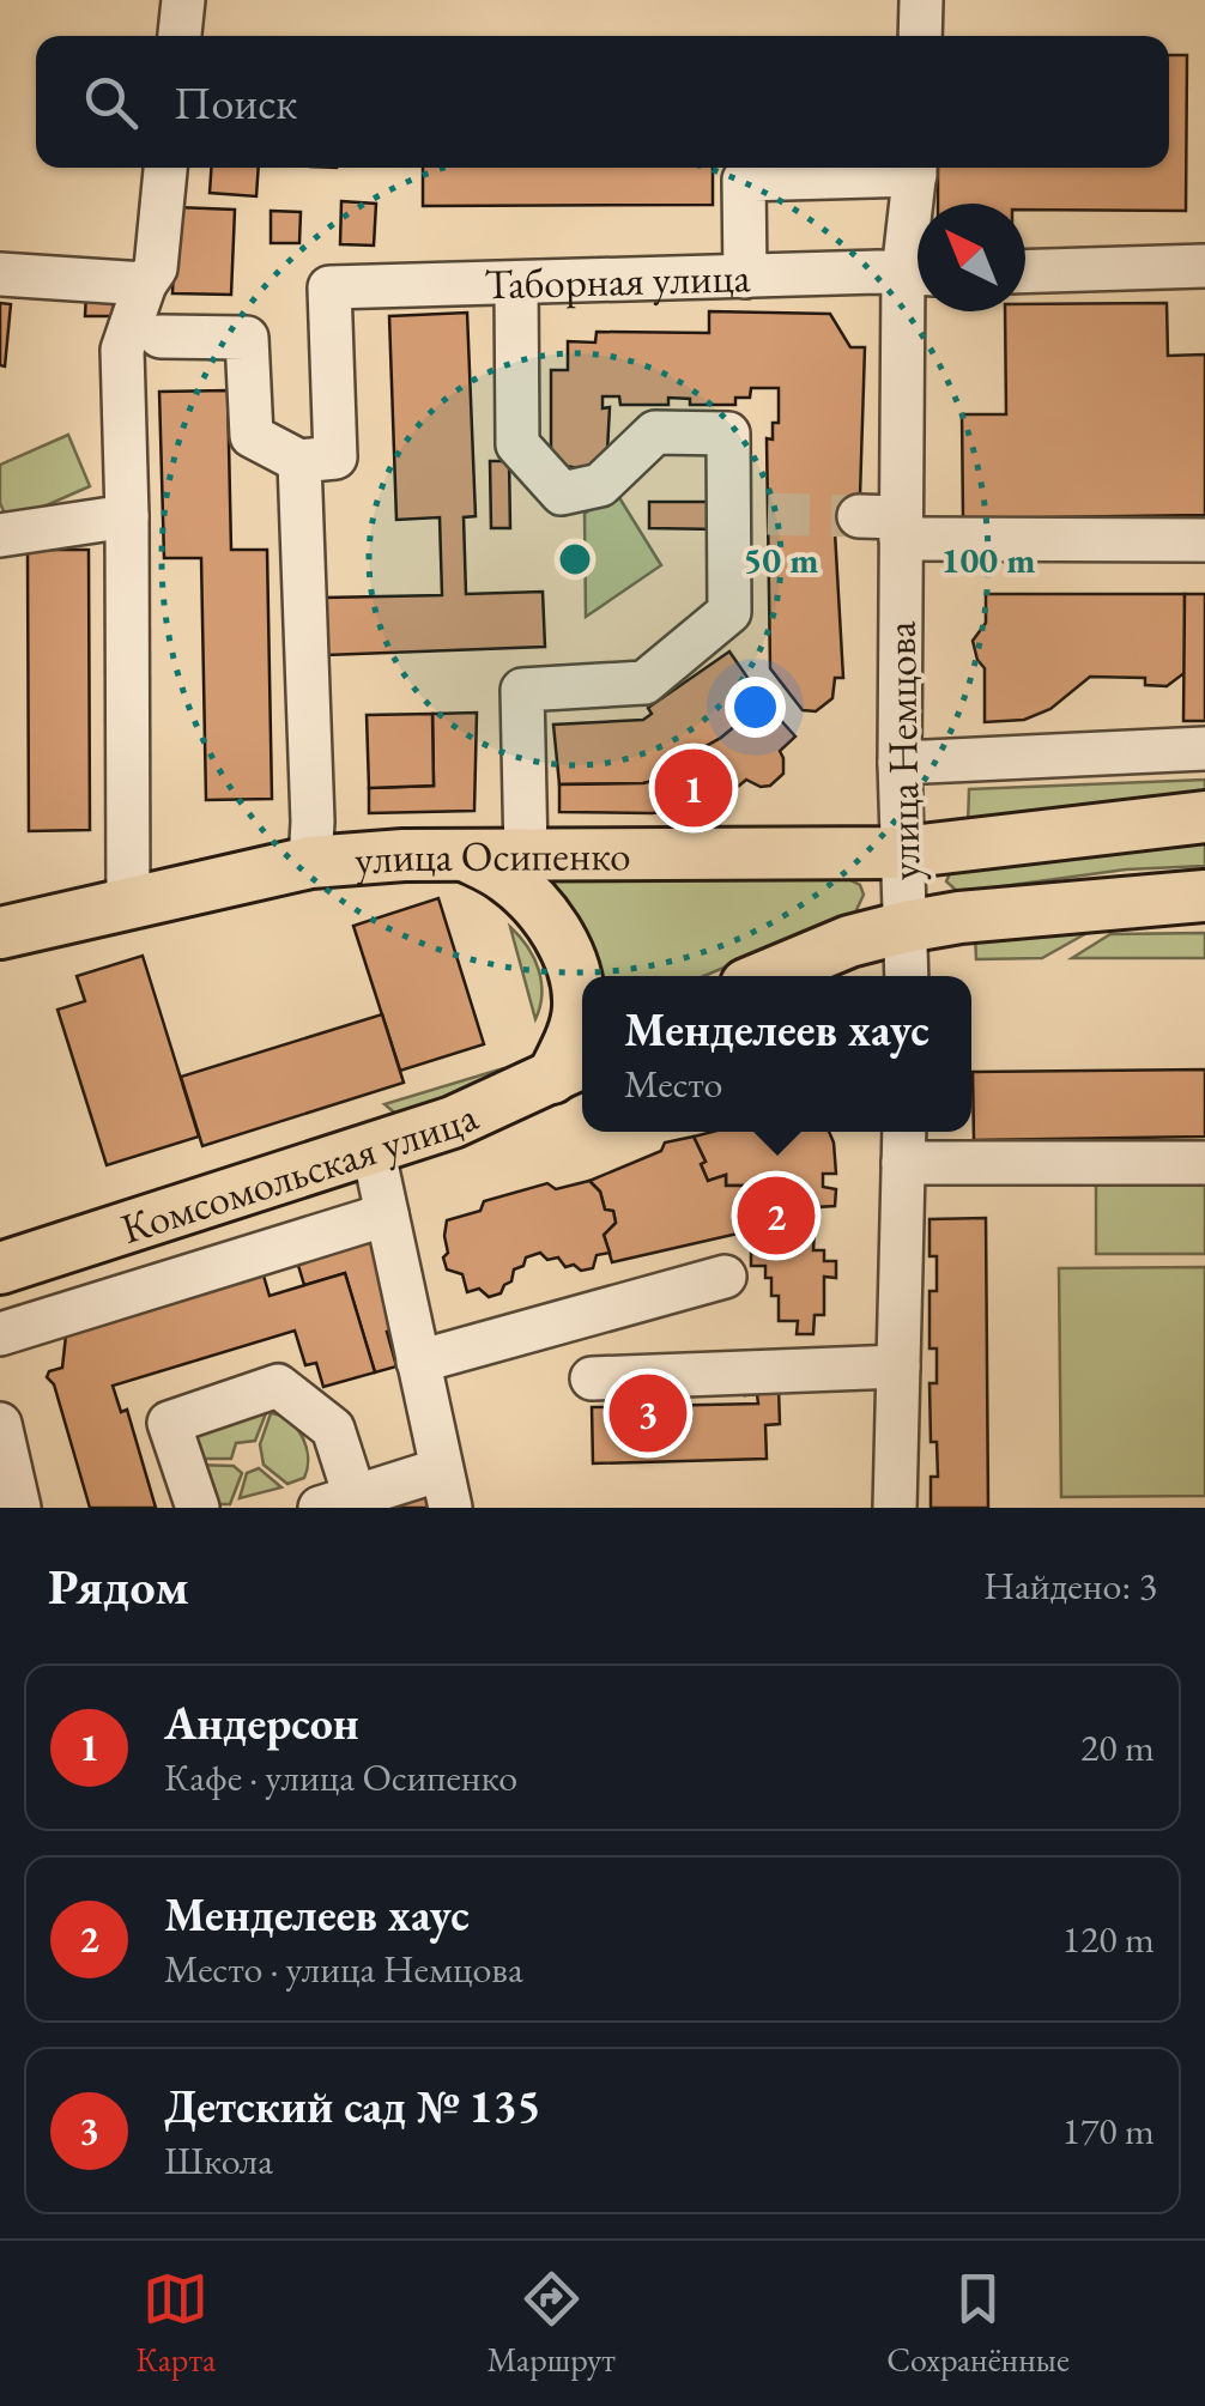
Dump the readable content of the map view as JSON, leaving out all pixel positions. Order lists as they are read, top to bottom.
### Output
{
  "streets": {
    "main road": ["улица Осипенко", "Комсомольская улица"],
    "street": ["Таборная улица", "улица Немцова"]
  },
  "crossings": [
    ["улица Немцова", "улица Осипенко"]
  ],
  "north": "top left",
  "page": {
    "search": "Поиск",
    "pins": ["1", "2", "3"],
    "popup": ["Менделеев хаус", "Место"],
    "heading": ["Рядом", "Найдено: 3"],
    "list": [
      {
        "mark": "1",
        "name": "Андерсон",
        "note": "Кафе · улица Осипенко",
        "value": "20 m"
      },
      {
        "mark": "2",
        "name": "Менделеев хаус",
        "note": "Место · улица Немцова",
        "value": "120 m"
      },
      {
        "mark": "3",
        "name": "Детский сад № 135",
        "note": "Школа",
        "value": "170 m"
      }
    ],
    "nav": ["Карта", "Маршрут", "Сохранённые"]
  },
  "rings": ["50 m", "100 m"]
}
